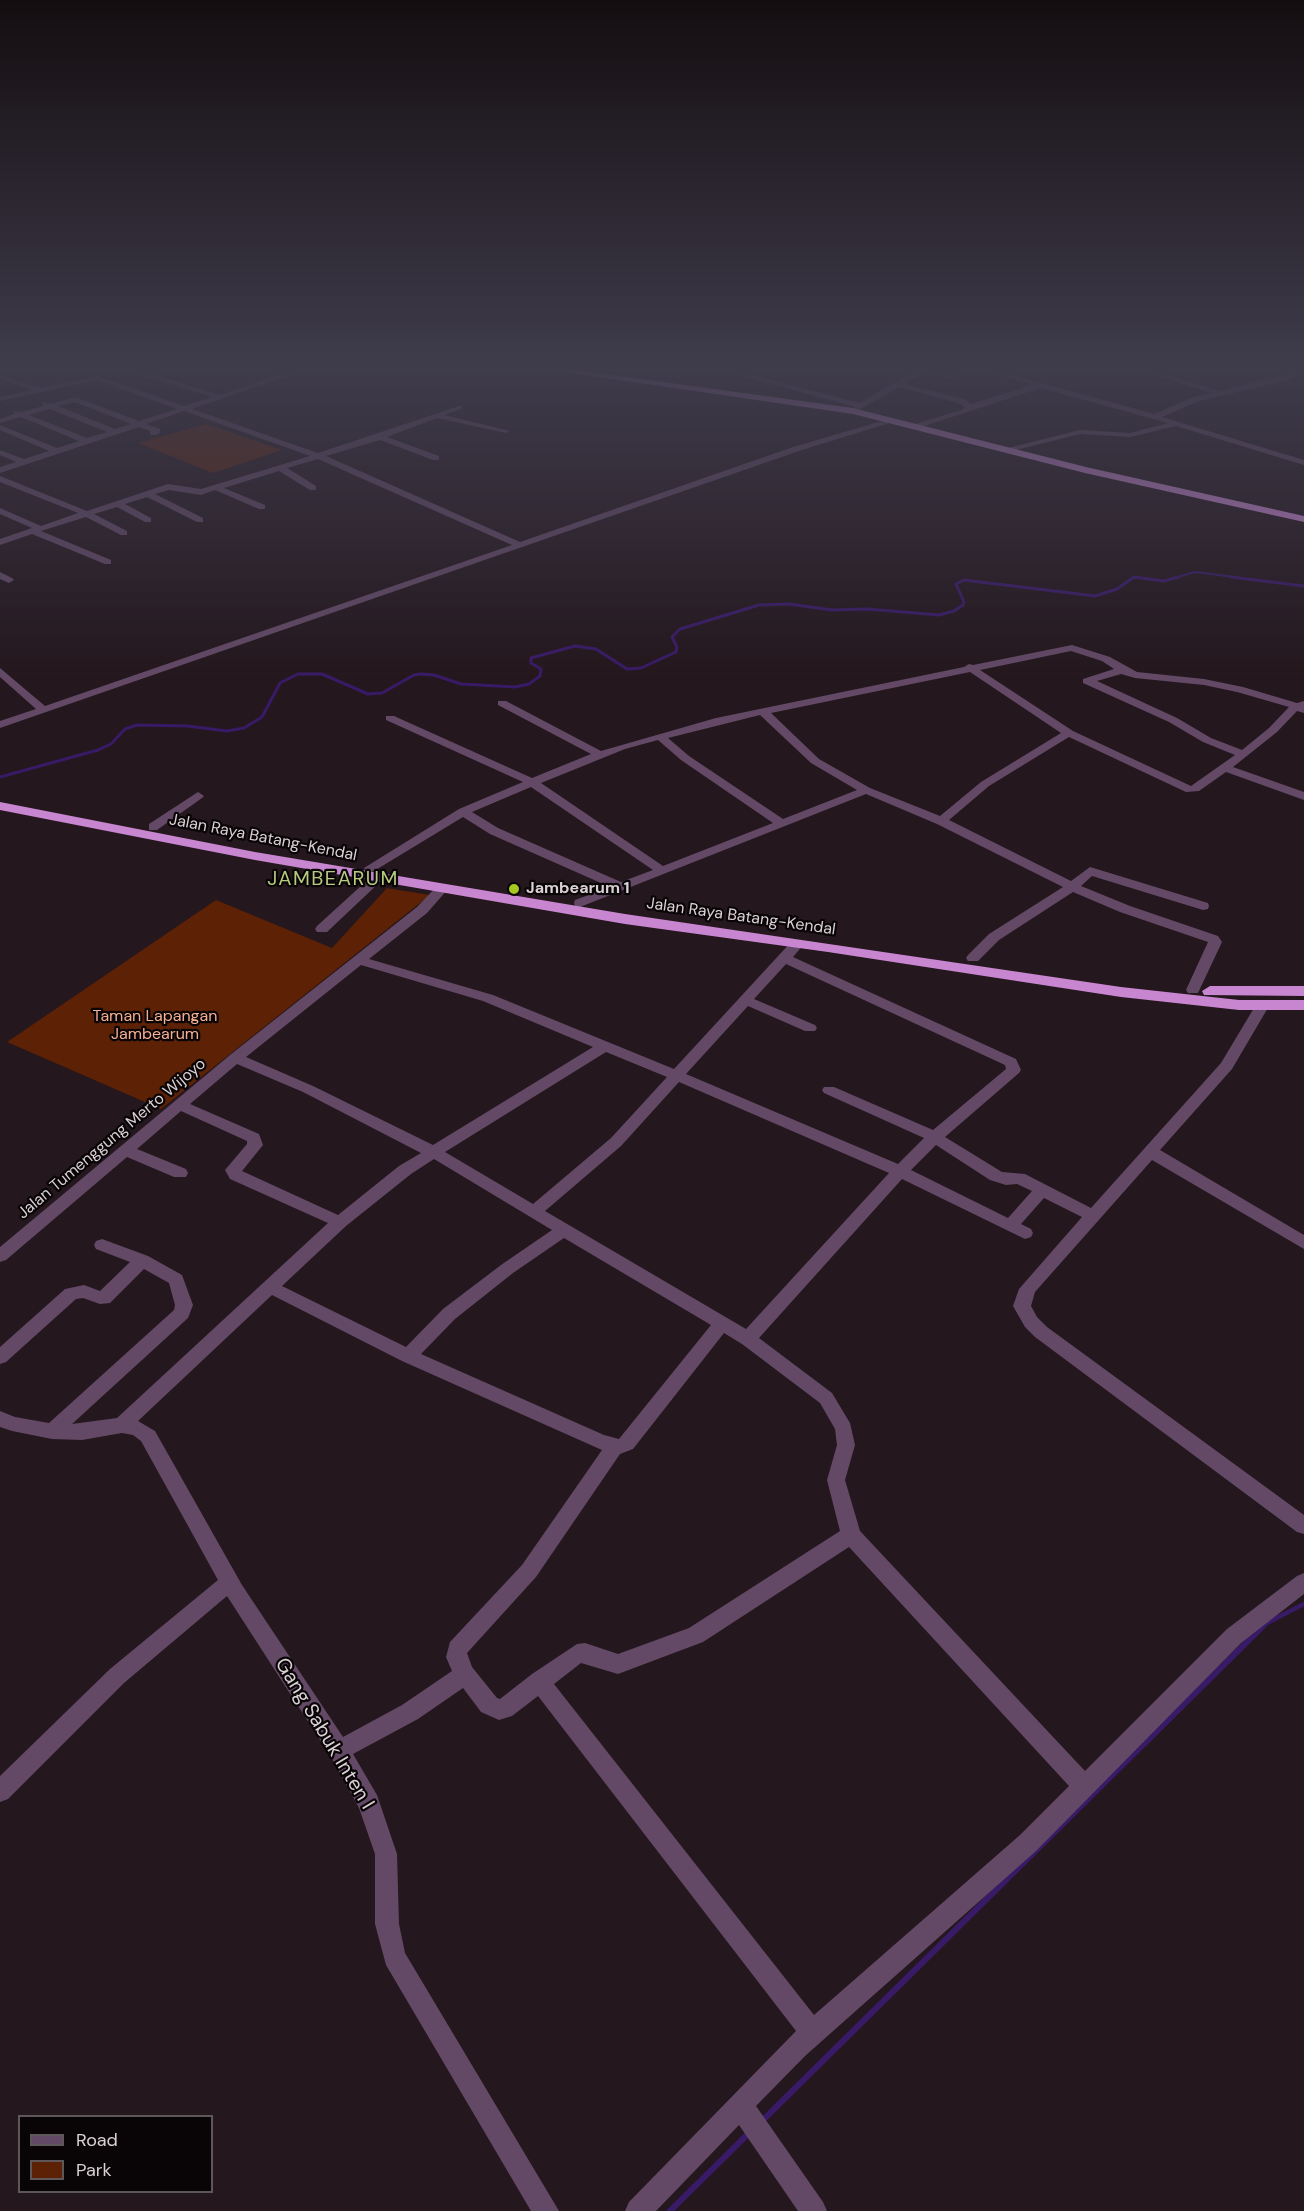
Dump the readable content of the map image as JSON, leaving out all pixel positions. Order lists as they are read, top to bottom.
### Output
{
  "streets": {
    "highway": ["Jalan Raya Batang-Kendal"],
    "street": ["Jalan Tumenggung Merto Wijoyo", "Gang Sabuk Inten I"]
  },
  "crossings": [
    ["Jalan Raya Batang-Kendal", "Jalan Tumenggung Merto Wijoyo"]
  ],
  "districts": ["JAMBEARUM"],
  "parks": ["Taman Lapangan Jambearum"],
  "places": ["Jambearum 1"],
  "legend": ["Road", "Park"]
}
